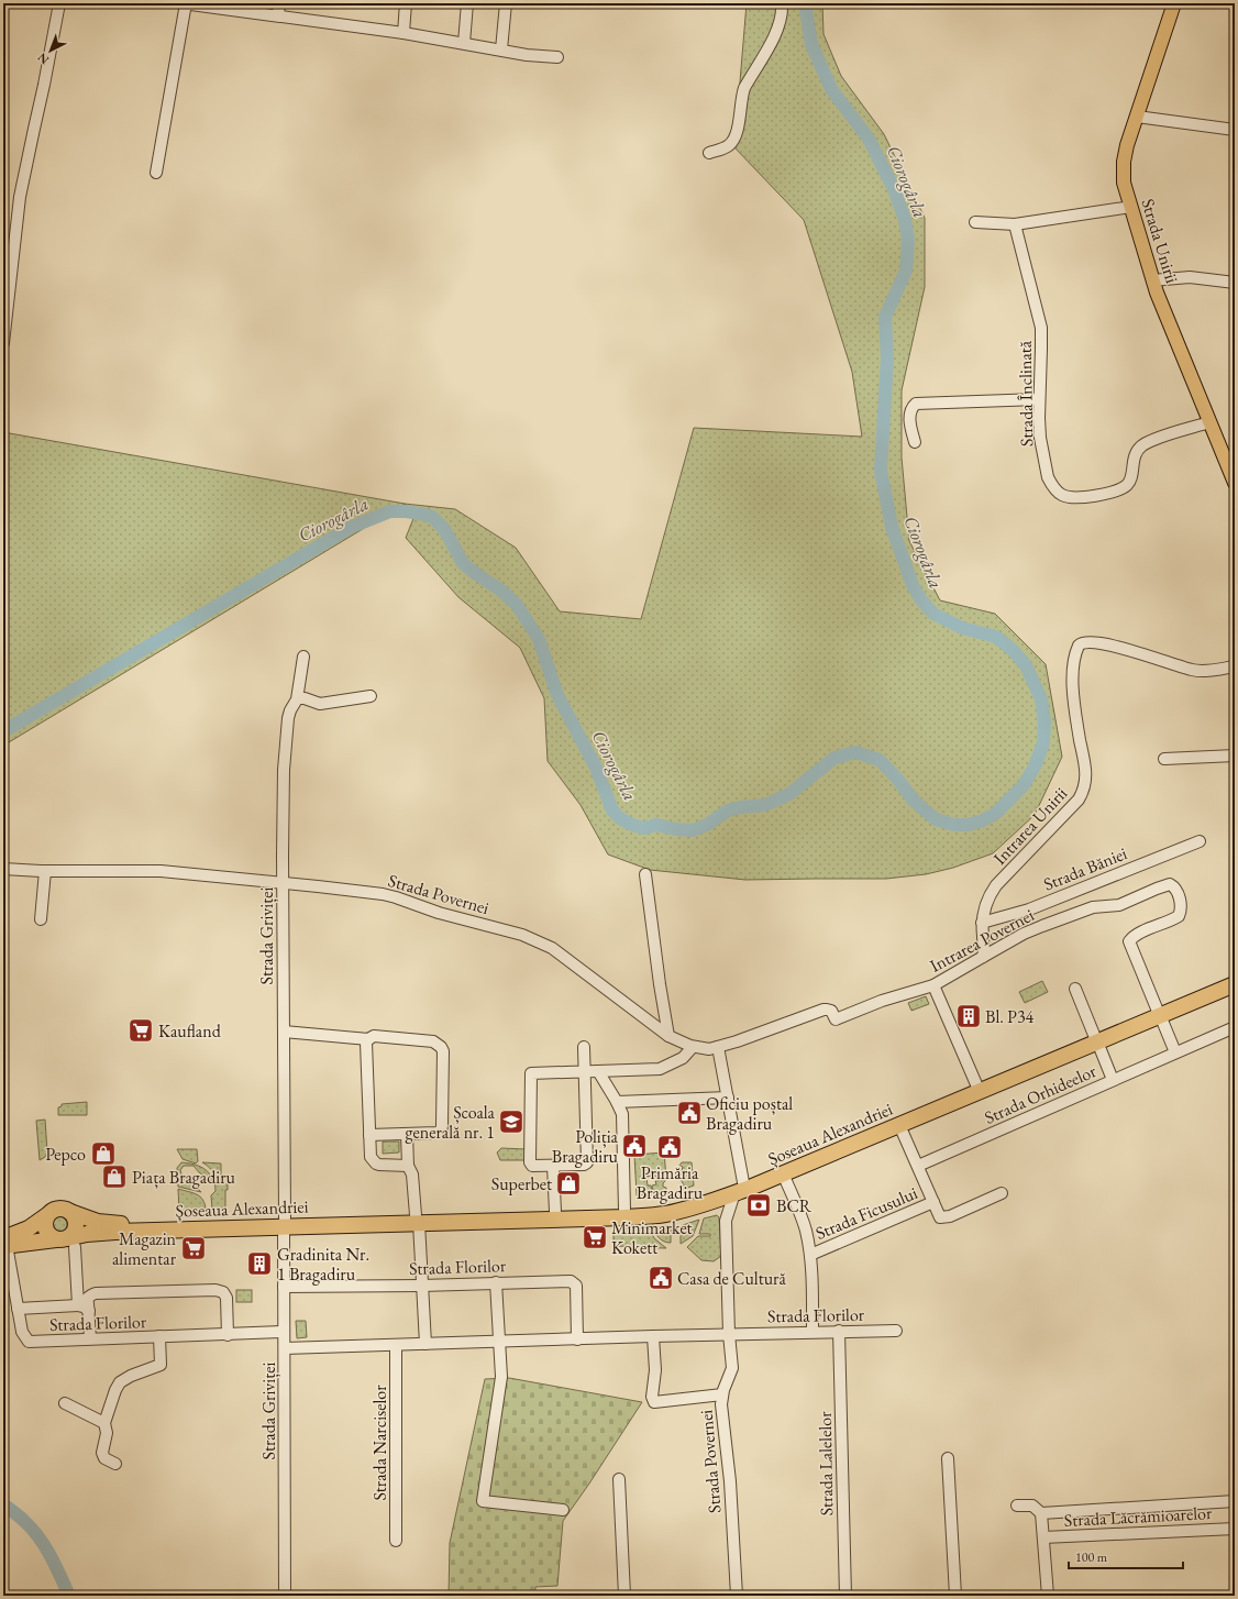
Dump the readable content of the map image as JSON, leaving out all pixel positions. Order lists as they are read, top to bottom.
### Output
{
  "streets": {
    "highway": ["Șoseaua Alexandriei"],
    "main road": ["Strada Unirii"],
    "street": [
      "Strada Înclinată",
      "Intrarea Unirii",
      "Strada Băniei",
      "Strada Povernei",
      "Strada Griviței",
      "Intrarea Povernei",
      "Strada Orhideelor",
      "Strada Ficusului",
      "Strada Florilor",
      "Strada Narciselor",
      "Strada Lalelelor",
      "Strada Lăcrămioarelor"
    ]
  },
  "crossings": [
    ["Strada Unirii", "Strada Înclinată"],
    ["Intrarea Unirii", "Strada Băniei"],
    ["Strada Povernei", "Strada Griviței"],
    ["Strada Povernei", "Intrarea Povernei"],
    ["Strada Povernei", "Șoseaua Alexandriei"],
    ["Strada Povernei", "Strada Florilor"],
    ["Strada Griviței", "Șoseaua Alexandriei"],
    ["Strada Griviței", "Strada Florilor"],
    ["Intrarea Povernei", "Șoseaua Alexandriei"],
    ["Șoseaua Alexandriei", "Strada Florilor"],
    ["Strada Ficusului", "Strada Florilor"],
    ["Strada Florilor", "Strada Narciselor"],
    ["Strada Florilor", "Strada Lalelelor"]
  ],
  "water": ["Ciorogârla"],
  "places": {
    "building": ["Bl. P34", "Gradinita Nr. 1 Bragadiru"],
    "supermarket": ["Kaufland", "Minimarket Kokett", "Magazin alimentar"],
    "public building": [
      "Oficiu poștal Bragadiru",
      "Poliția Bragadiru",
      "Primăria Bragadiru",
      "Casa de Cultură"
    ],
    "school or university": ["Școala generală nr. 1"],
    "shop": ["Pepco", "Piața Bragadiru", "Superbet"],
    "bank": ["BCR"]
  },
  "scale_bar": "100 m",
  "north": "bottom left"
}
